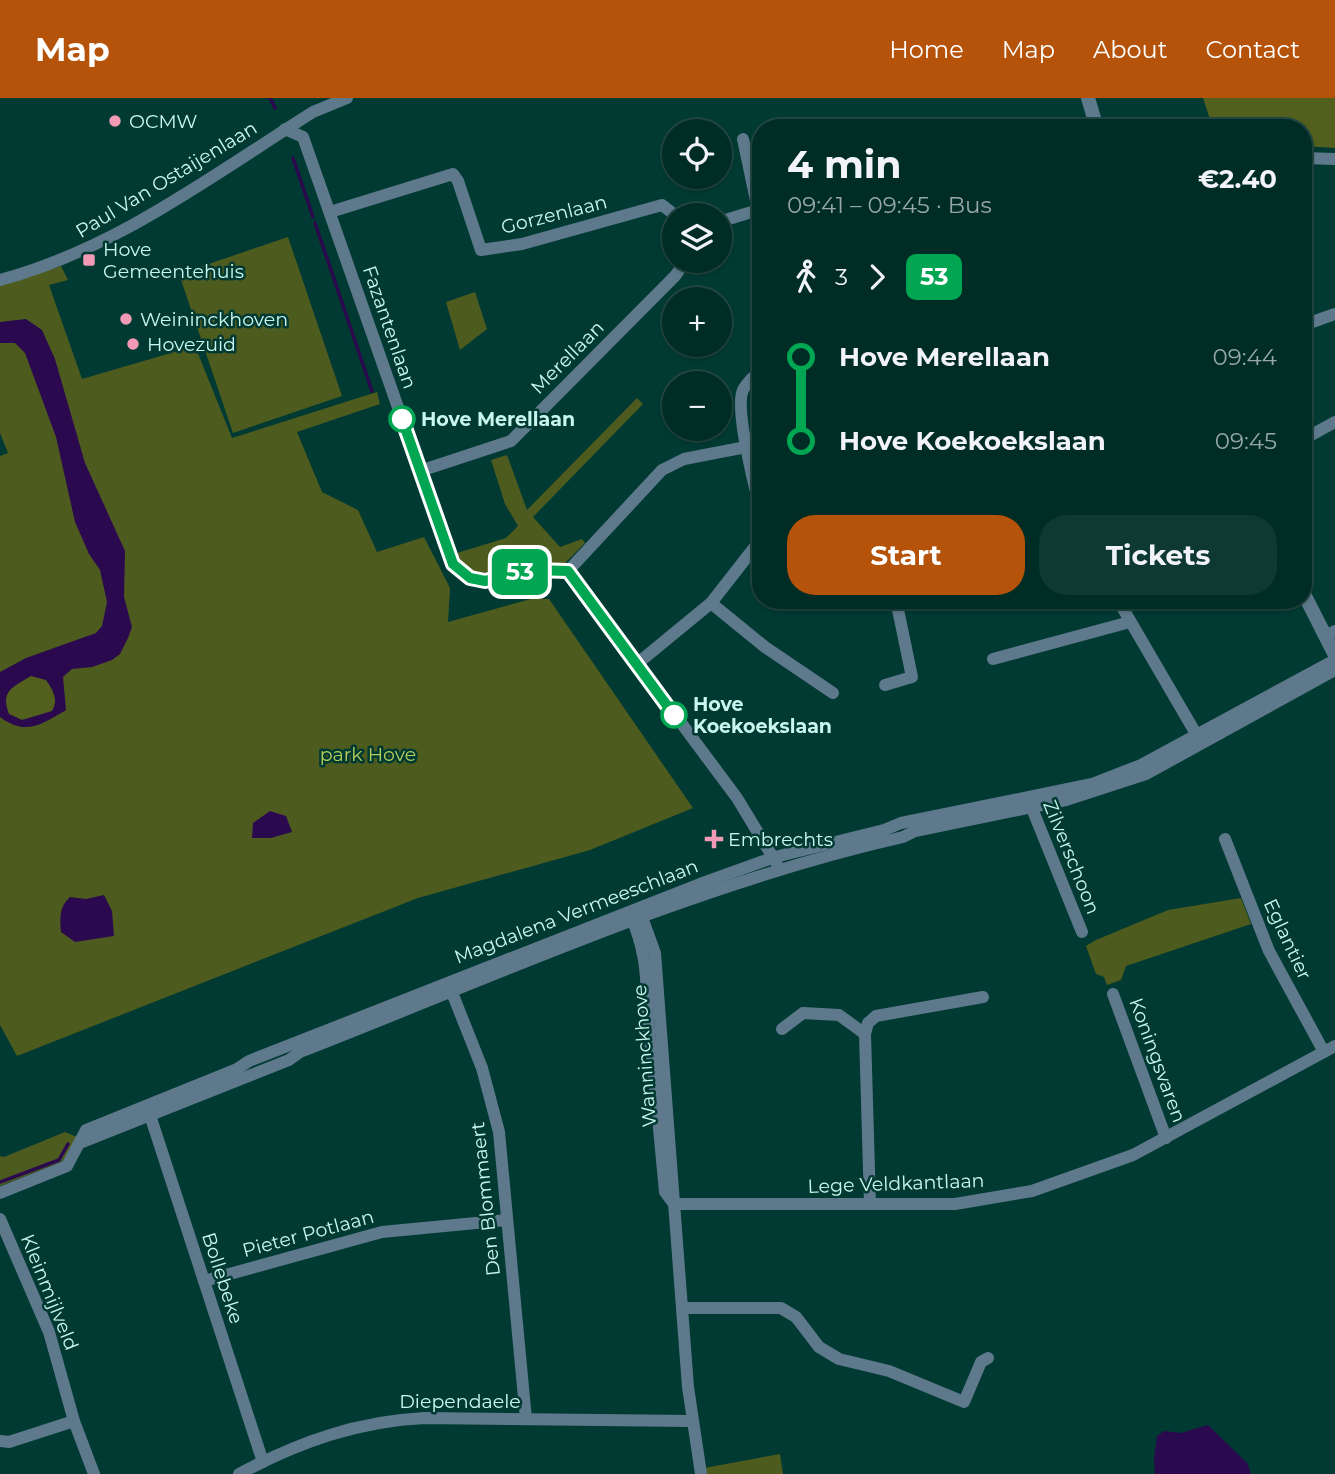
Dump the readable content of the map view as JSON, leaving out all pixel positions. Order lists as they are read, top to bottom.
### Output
{
  "streets": {
    "street": [
      "Paul Van Ostaijenlaan",
      "Gorzenlaan",
      "Fazantenlaan",
      "Merellaan",
      "Zilverschoon",
      "Magdalena Vermeeschlaan",
      "Eglantier",
      "Wanninckhove",
      "Koningsvaren",
      "Lege Veldkantlaan",
      "Den Blommaert",
      "Pieter Potlaan",
      "Bollebeke",
      "Kleinmijlveld",
      "Diependaele"
    ]
  },
  "crossings": [
    ["Paul Van Ostaijenlaan", "Fazantenlaan"],
    ["Gorzenlaan", "Fazantenlaan"],
    ["Fazantenlaan", "Merellaan"],
    ["Zilverschoon", "Magdalena Vermeeschlaan"],
    ["Magdalena Vermeeschlaan", "Wanninckhove"],
    ["Magdalena Vermeeschlaan", "Den Blommaert"],
    ["Magdalena Vermeeschlaan", "Bollebeke"],
    ["Eglantier", "Lege Veldkantlaan"],
    ["Wanninckhove", "Lege Veldkantlaan"],
    ["Wanninckhove", "Diependaele"],
    ["Koningsvaren", "Lege Veldkantlaan"],
    ["Den Blommaert", "Pieter Potlaan"],
    ["Den Blommaert", "Diependaele"],
    ["Pieter Potlaan", "Bollebeke"],
    ["Bollebeke", "Diependaele"]
  ],
  "parks": ["park Hove"],
  "places": {
    "other": [
      "OCMW",
      "Weininckhoven",
      "Hovezuid",
      "Hove Merellaan",
      "Hove Koekoekslaan"
    ],
    "transit": ["Hove Gemeentehuis"],
    "health": ["Embrechts"]
  },
  "lines": ["bus line 53"],
  "page": {
    "header": "Map",
    "nav": [
      "Home",
      "Map",
      "About",
      "Contact"
    ],
    "on_map": "53",
    "map_buttons": ["+", "−"],
    "heading": ["4 min", "09:41 – 09:45 · Bus", "€2.40"],
    "legs": ["3", "53"],
    "list": [
      {
        "name": "Hove Merellaan",
        "value": "09:44"
      },
      {
        "name": "Hove Koekoekslaan",
        "value": "09:45"
      }
    ],
    "buttons": ["Start", "Tickets"]
  }
}
